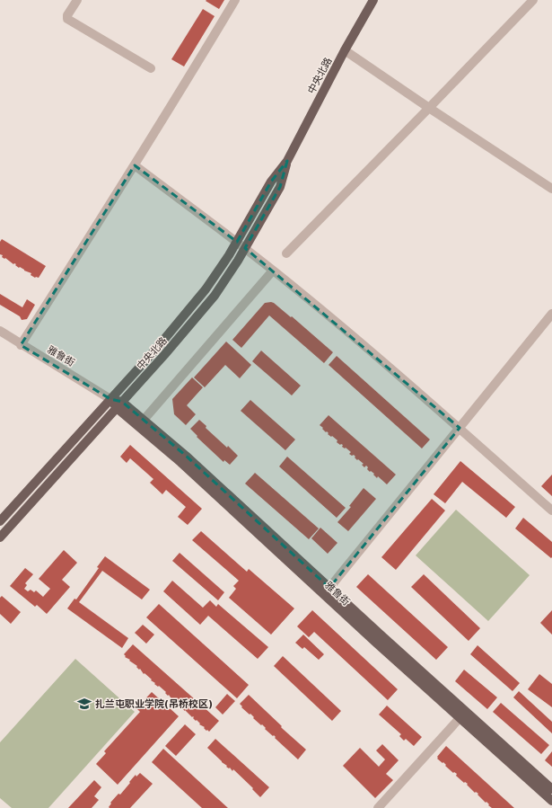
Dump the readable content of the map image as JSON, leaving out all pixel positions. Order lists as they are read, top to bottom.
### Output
{
  "streets": {
    "main road": ["中央北路", "雅鲁街"]
  },
  "crossings": [
    ["中央北路", "雅鲁街"]
  ],
  "places": {
    "school or university": ["扎兰屯职业学院(吊桥校区)"]
  }
}
